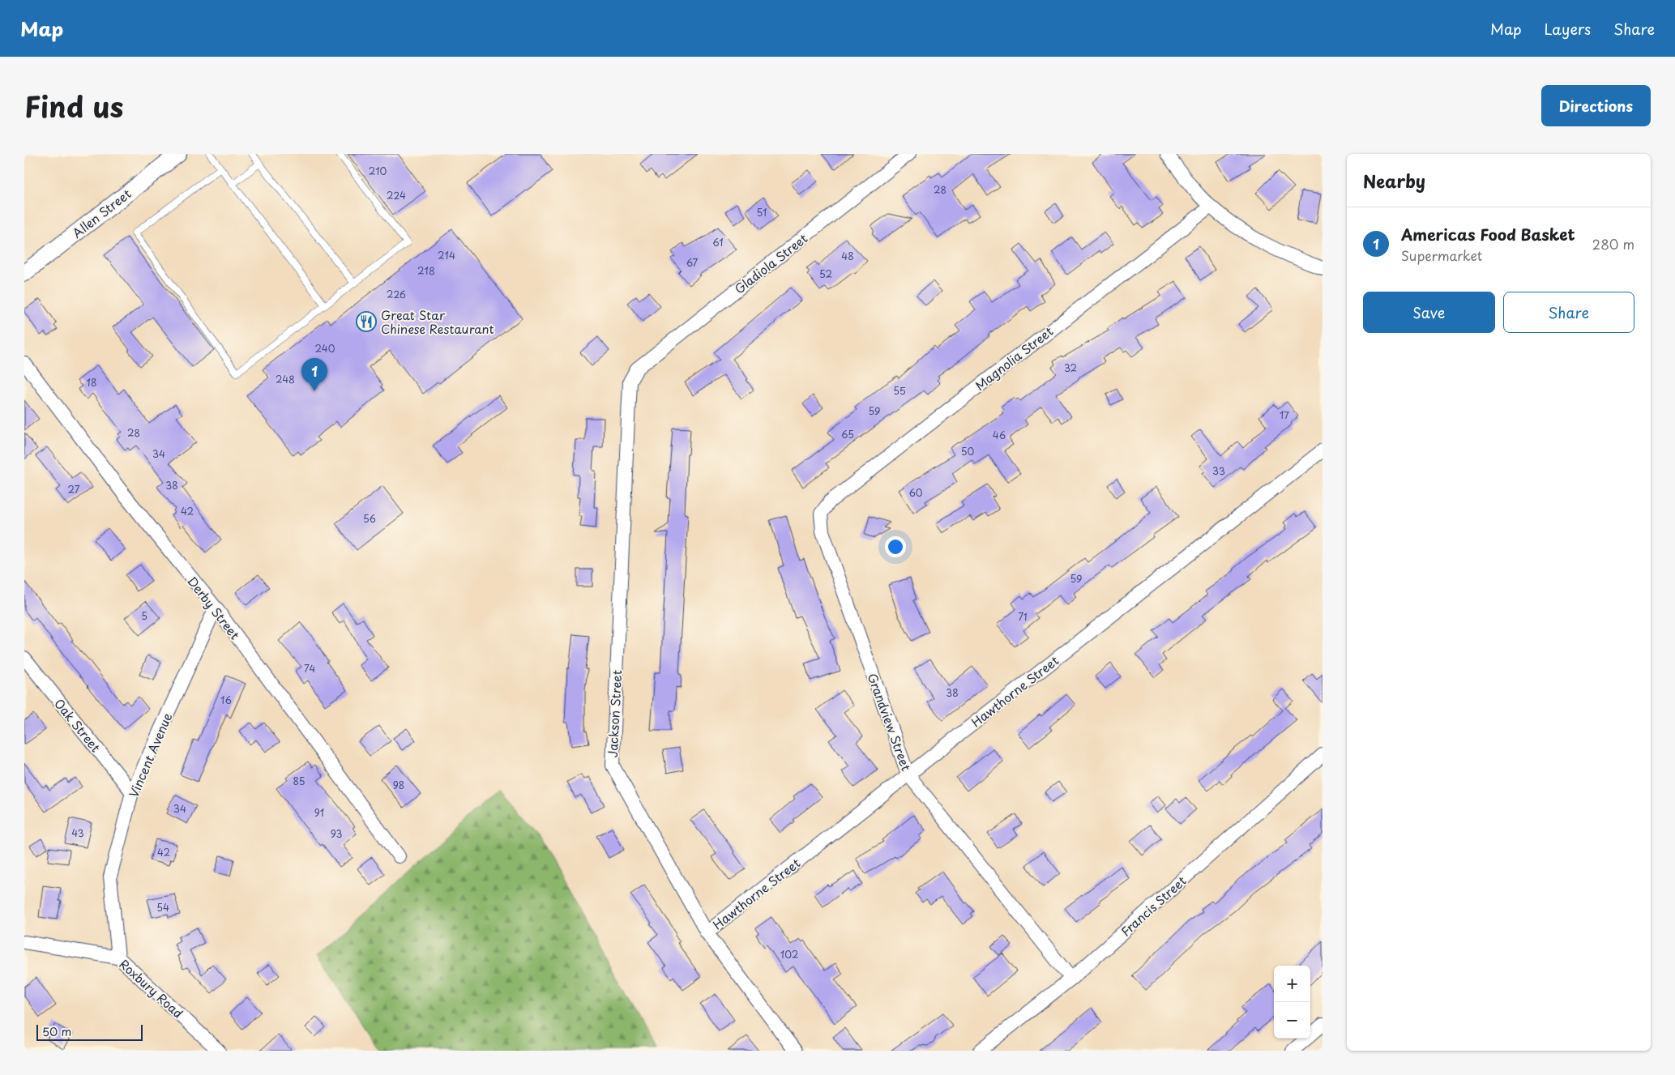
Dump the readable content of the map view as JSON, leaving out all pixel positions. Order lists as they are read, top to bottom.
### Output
{
  "streets": {
    "street": [
      "Allen Street",
      "Gladiola Street",
      "Magnolia Street",
      "Derby Street",
      "Hawthorne Street",
      "Jackson Street",
      "Grandview Street",
      "Oak Street",
      "Vincent Avenue",
      "Francis Street",
      "Roxbury Road"
    ]
  },
  "crossings": [
    ["Gladiola Street", "Jackson Street"],
    ["Magnolia Street", "Grandview Street"],
    ["Derby Street", "Vincent Avenue"],
    ["Hawthorne Street", "Jackson Street"],
    ["Hawthorne Street", "Grandview Street"],
    ["Grandview Street", "Francis Street"],
    ["Oak Street", "Vincent Avenue"],
    ["Vincent Avenue", "Roxbury Road"]
  ],
  "places": {
    "restaurant": ["Great Star Chinese Restaurant"]
  },
  "house_numbers": [
    "210",
    "28",
    "224",
    "51",
    "61",
    "214",
    "48",
    "67",
    "218",
    "52",
    "226",
    "240",
    "32",
    "248",
    "18",
    "55",
    "59",
    "17",
    "28",
    "65",
    "46",
    "50",
    "34",
    "33",
    "38",
    "27",
    "60",
    "42",
    "56",
    "59",
    "5",
    "71",
    "74",
    "38",
    "16",
    "85",
    "98",
    "34",
    "91",
    "43",
    "93",
    "42",
    "54",
    "102"
  ],
  "scale_bar": "50 m",
  "page": {
    "header": "Map",
    "nav": ["Map", "Layers", "Share"],
    "title": "Find us",
    "buttons": [
      "Directions",
      ["Save", "Share"]
    ],
    "heading": "Nearby",
    "list": [
      {
        "mark": "1",
        "name": "Americas Food Basket",
        "note": "Supermarket",
        "value": "280 m"
      }
    ],
    "pins": "1",
    "map_buttons": ["+", "−"],
    "scale": "50 m"
  }
}
